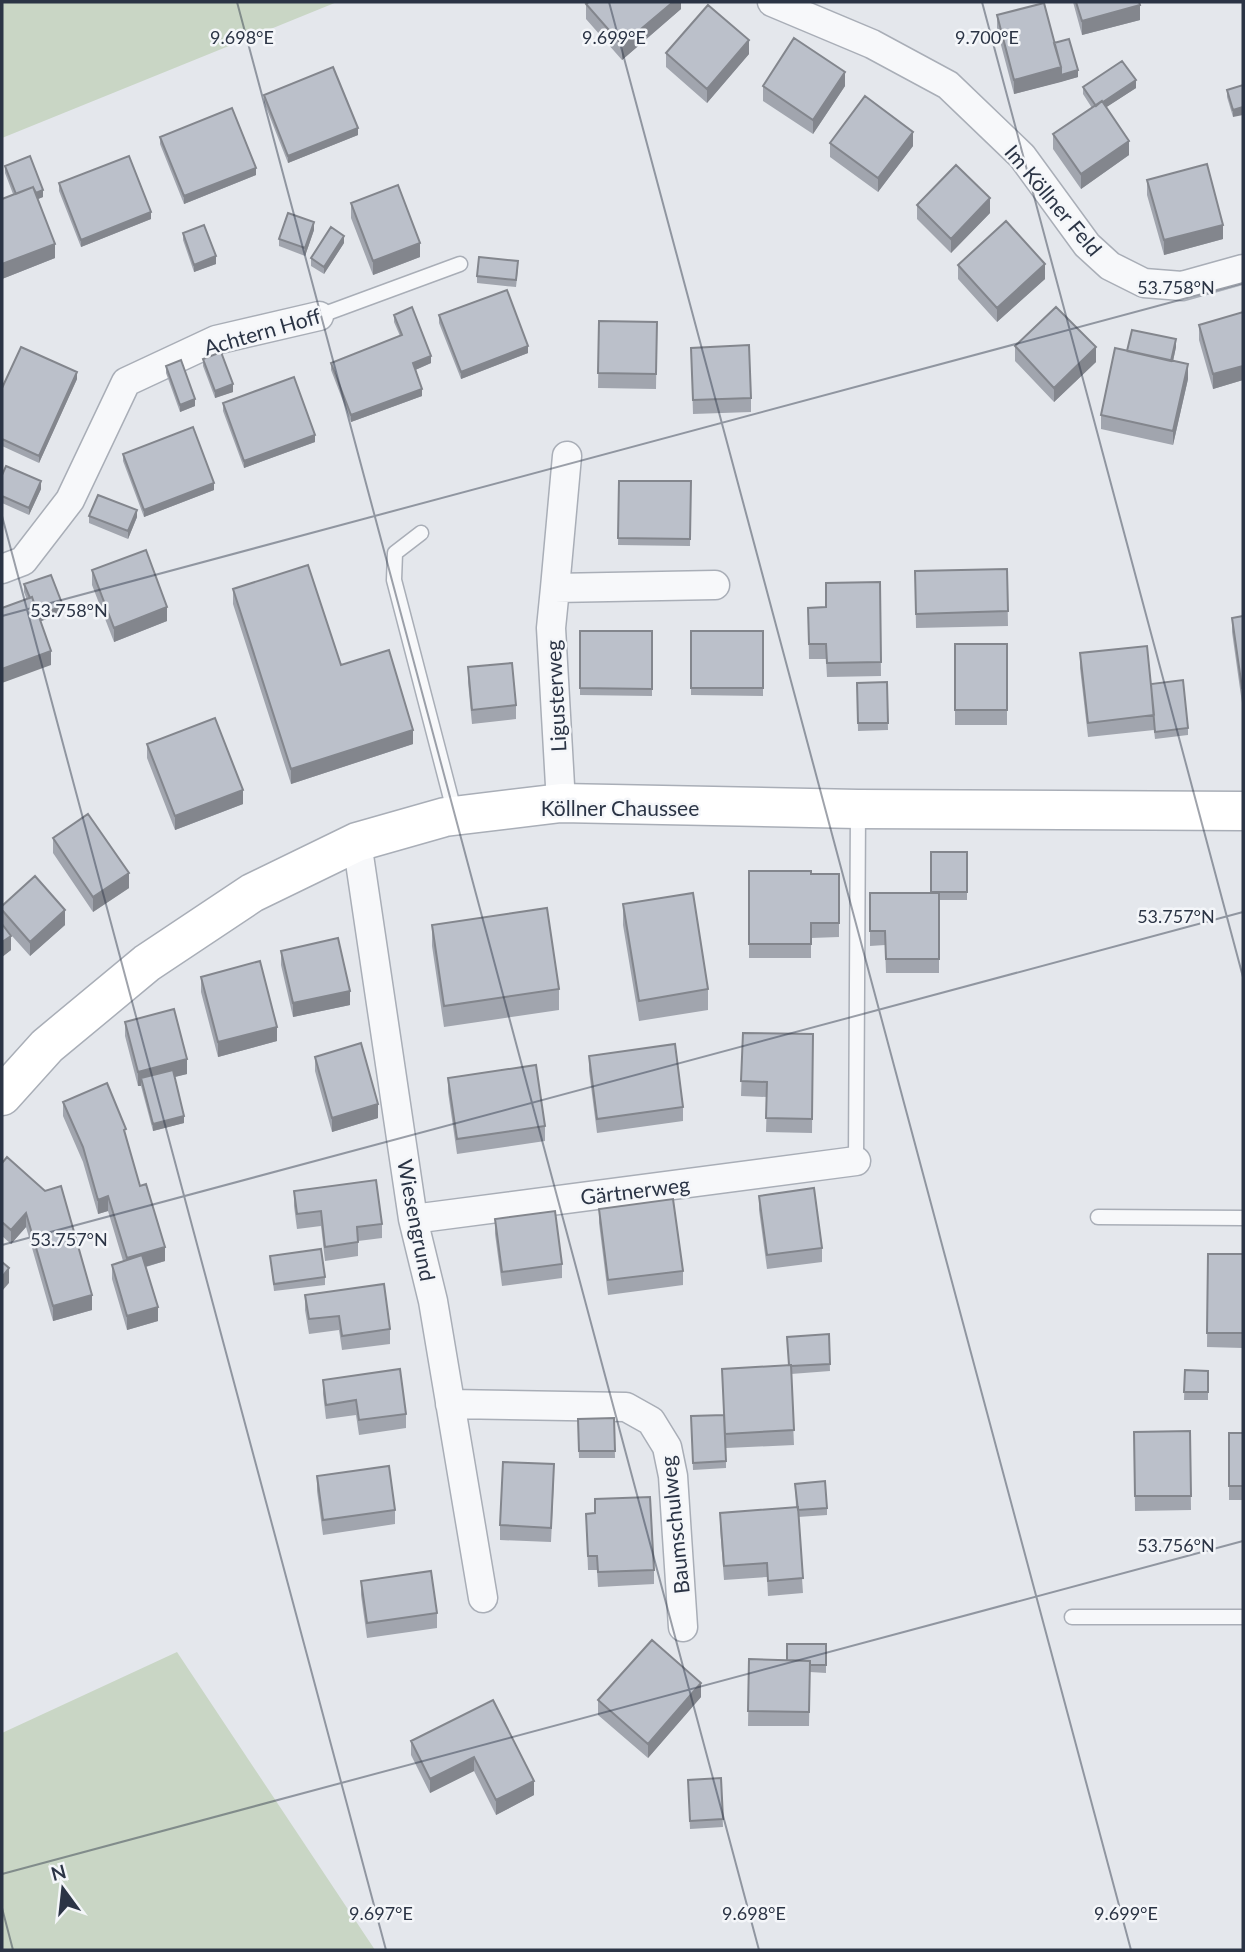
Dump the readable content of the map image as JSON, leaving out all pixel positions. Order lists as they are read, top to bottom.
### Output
{
  "streets": {
    "street": [
      "Im Köllner Feld",
      "Achtern Hoff",
      "Ligusterweg",
      "Köllner Chaussee",
      "Gärtnerweg",
      "Wiesengrund",
      "Baumschulweg"
    ]
  },
  "crossings": [
    ["Ligusterweg", "Köllner Chaussee"],
    ["Köllner Chaussee", "Wiesengrund"],
    ["Gärtnerweg", "Wiesengrund"],
    ["Wiesengrund", "Baumschulweg"]
  ],
  "north": "top",
  "coordinates": [
    "9.698°E",
    "9.699°E",
    "9.700°E",
    "53.758°N",
    "53.757°N",
    "53.756°N",
    "9.697°E"
  ]
}
